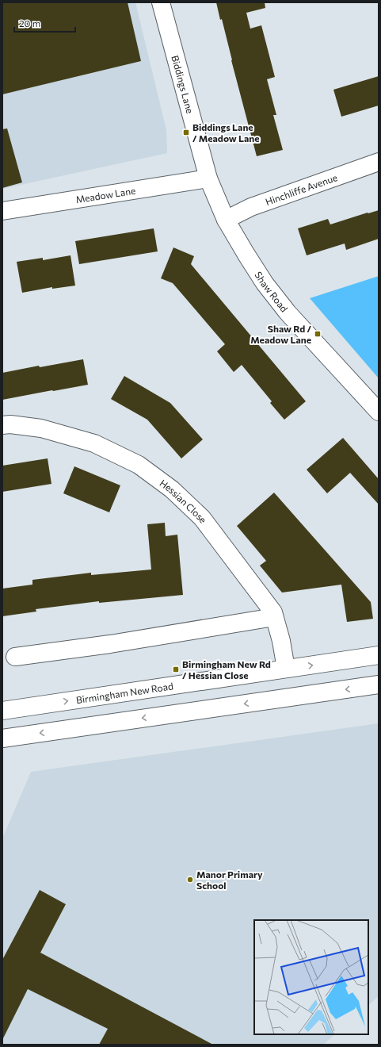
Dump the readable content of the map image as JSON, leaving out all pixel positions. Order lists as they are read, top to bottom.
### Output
{
  "streets": {
    "main road": [
      "Biddings Lane",
      "Hinchliffe Avenue",
      "Meadow Lane",
      "Shaw Road",
      "Hessian Close",
      "Birmingham New Road"
    ]
  },
  "crossings": [
    ["Biddings Lane", "Hinchliffe Avenue"],
    ["Biddings Lane", "Meadow Lane"],
    ["Biddings Lane", "Shaw Road"],
    ["Hinchliffe Avenue", "Shaw Road"],
    ["Hessian Close", "Birmingham New Road"]
  ],
  "places": {
    "transit": ["Biddings Lane / Meadow Lane", "Shaw Rd / Meadow Lane", "Birmingham New Rd / Hessian Close"],
    "other": ["Manor Primary School"]
  },
  "scale_bar": "20 m"
}
